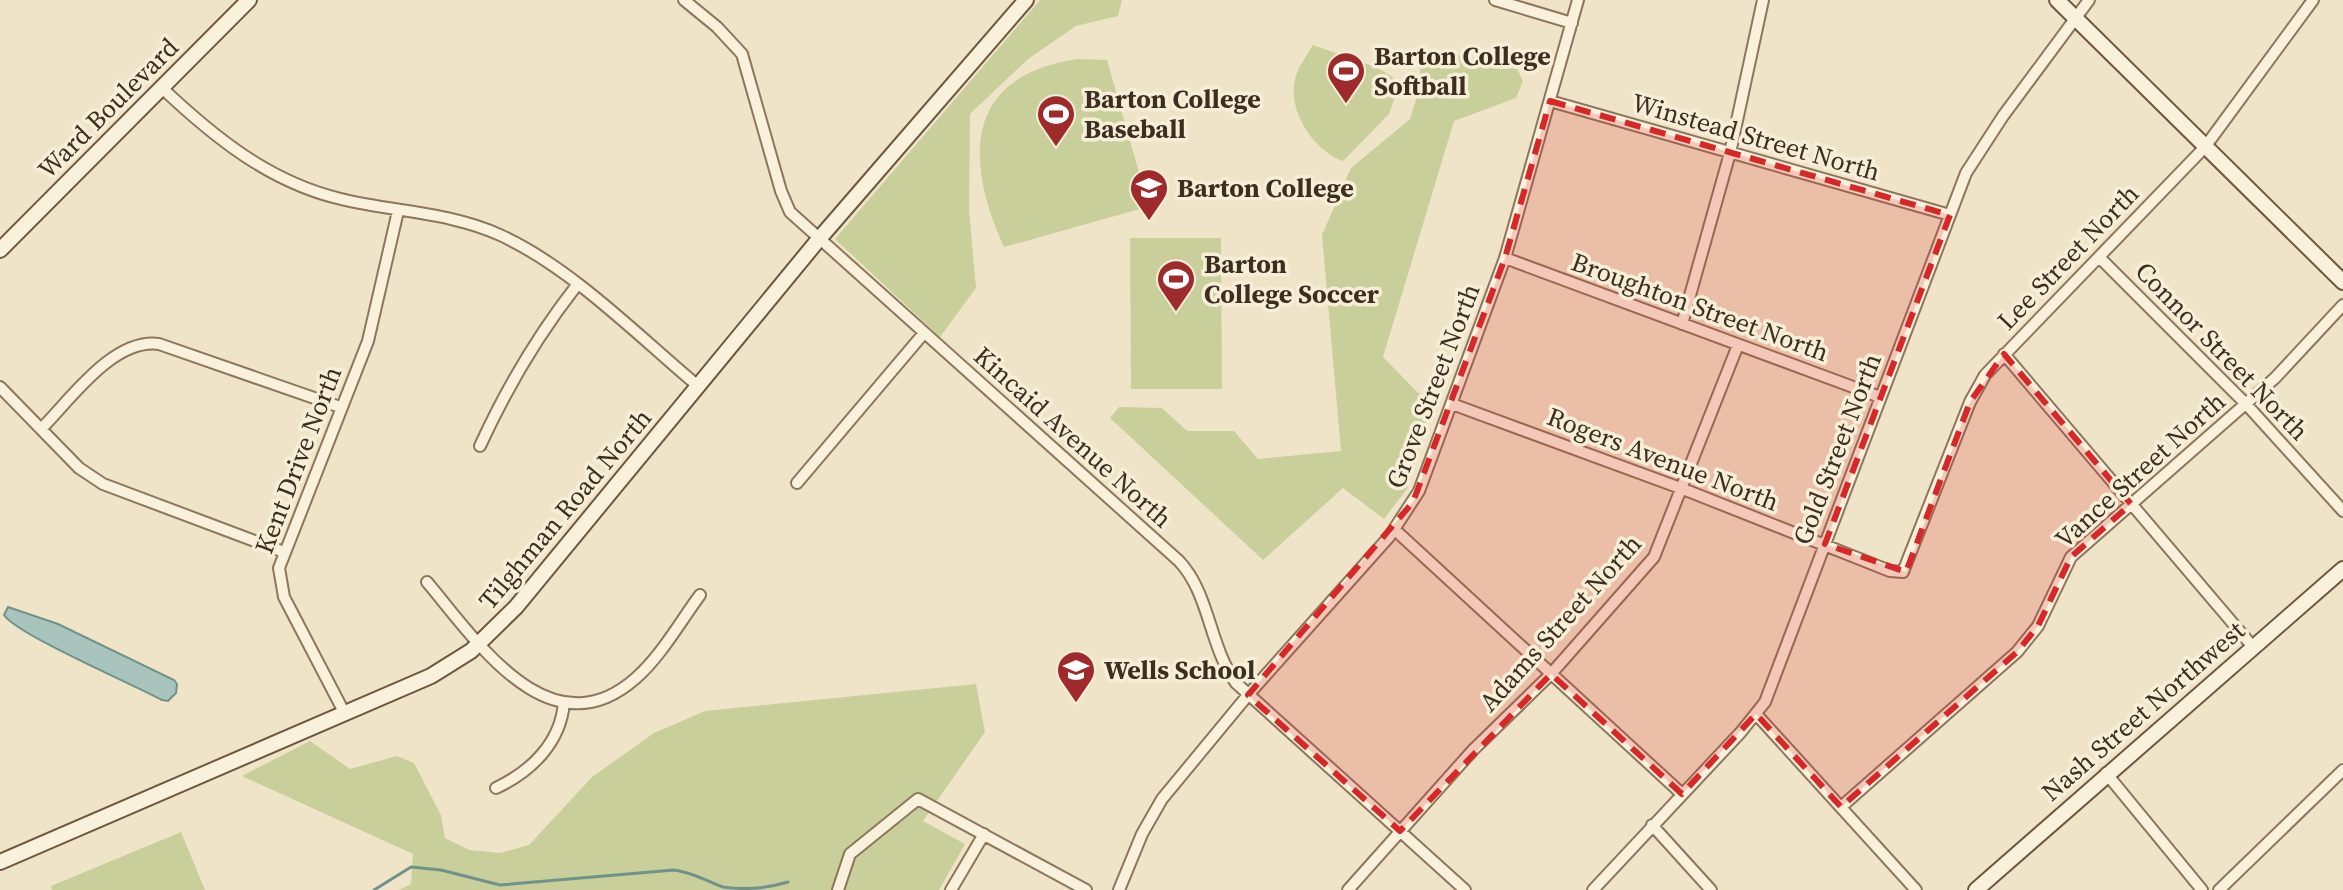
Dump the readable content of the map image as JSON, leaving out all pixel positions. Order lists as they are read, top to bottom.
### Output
{
  "streets": {
    "street": [
      "Ward Boulevard",
      "Winstead Street North",
      "Lee Street North",
      "Broughton Street North",
      "Connor Street North",
      "Grove Street North",
      "Kincaid Avenue North",
      "Gold Street North",
      "Rogers Avenue North",
      "Kent Drive North",
      "Vance Street North",
      "Tilghman Road North",
      "Adams Street North",
      "Nash Street Northwest"
    ]
  },
  "crossings": [
    ["Winstead Street North", "Grove Street North"],
    ["Winstead Street North", "Gold Street North"],
    ["Lee Street North", "Connor Street North"],
    ["Lee Street North", "Rogers Avenue North"],
    ["Broughton Street North", "Grove Street North"],
    ["Broughton Street North", "Gold Street North"],
    ["Broughton Street North", "Adams Street North"],
    ["Connor Street North", "Vance Street North"],
    ["Grove Street North", "Kincaid Avenue North"],
    ["Grove Street North", "Rogers Avenue North"],
    ["Kincaid Avenue North", "Tilghman Road North"],
    ["Kincaid Avenue North", "Adams Street North"],
    ["Gold Street North", "Rogers Avenue North"],
    ["Rogers Avenue North", "Adams Street North"],
    ["Kent Drive North", "Tilghman Road North"]
  ],
  "places": {
    "sports": ["Barton College Softball", "Barton College Baseball", "Barton College Soccer"],
    "school or university": ["Barton College", "Wells School"]
  }
}
